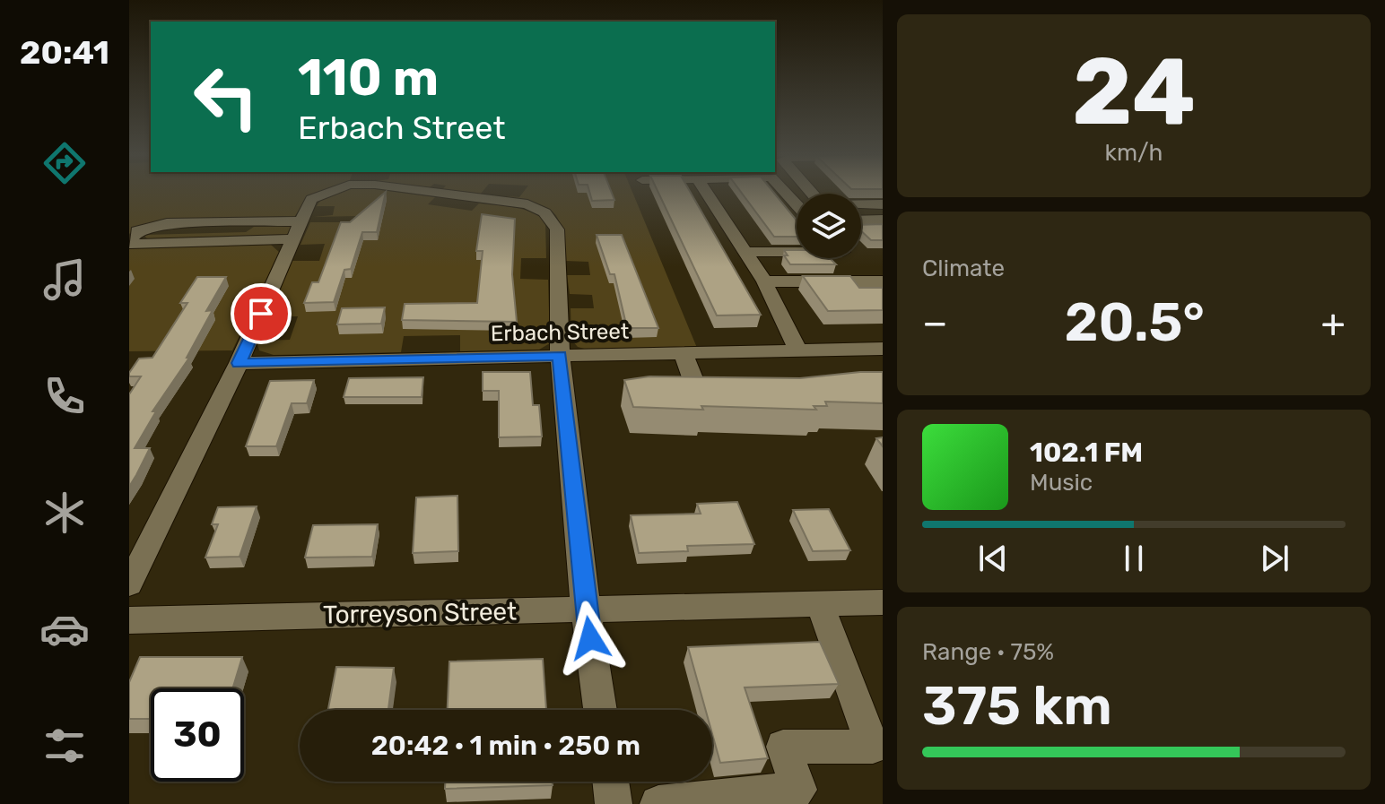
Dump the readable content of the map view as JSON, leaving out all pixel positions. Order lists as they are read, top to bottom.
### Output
{
  "streets": {
    "street": ["Erbach Street", "Torreyson Street"]
  },
  "page": {
    "tabs": "20:41",
    "tile": [
      ["24", "km/h"],
      "Climate",
      ["Range · 75%", "375 km"]
    ],
    "turn": ["110 m", "Erbach Street"],
    "heat": ["−", "20.5°", "+"],
    "song": ["102.1 FM", "Music"],
    "limit": "30",
    "trip": "20:42 · 1 min · 250 m"
  }
}
